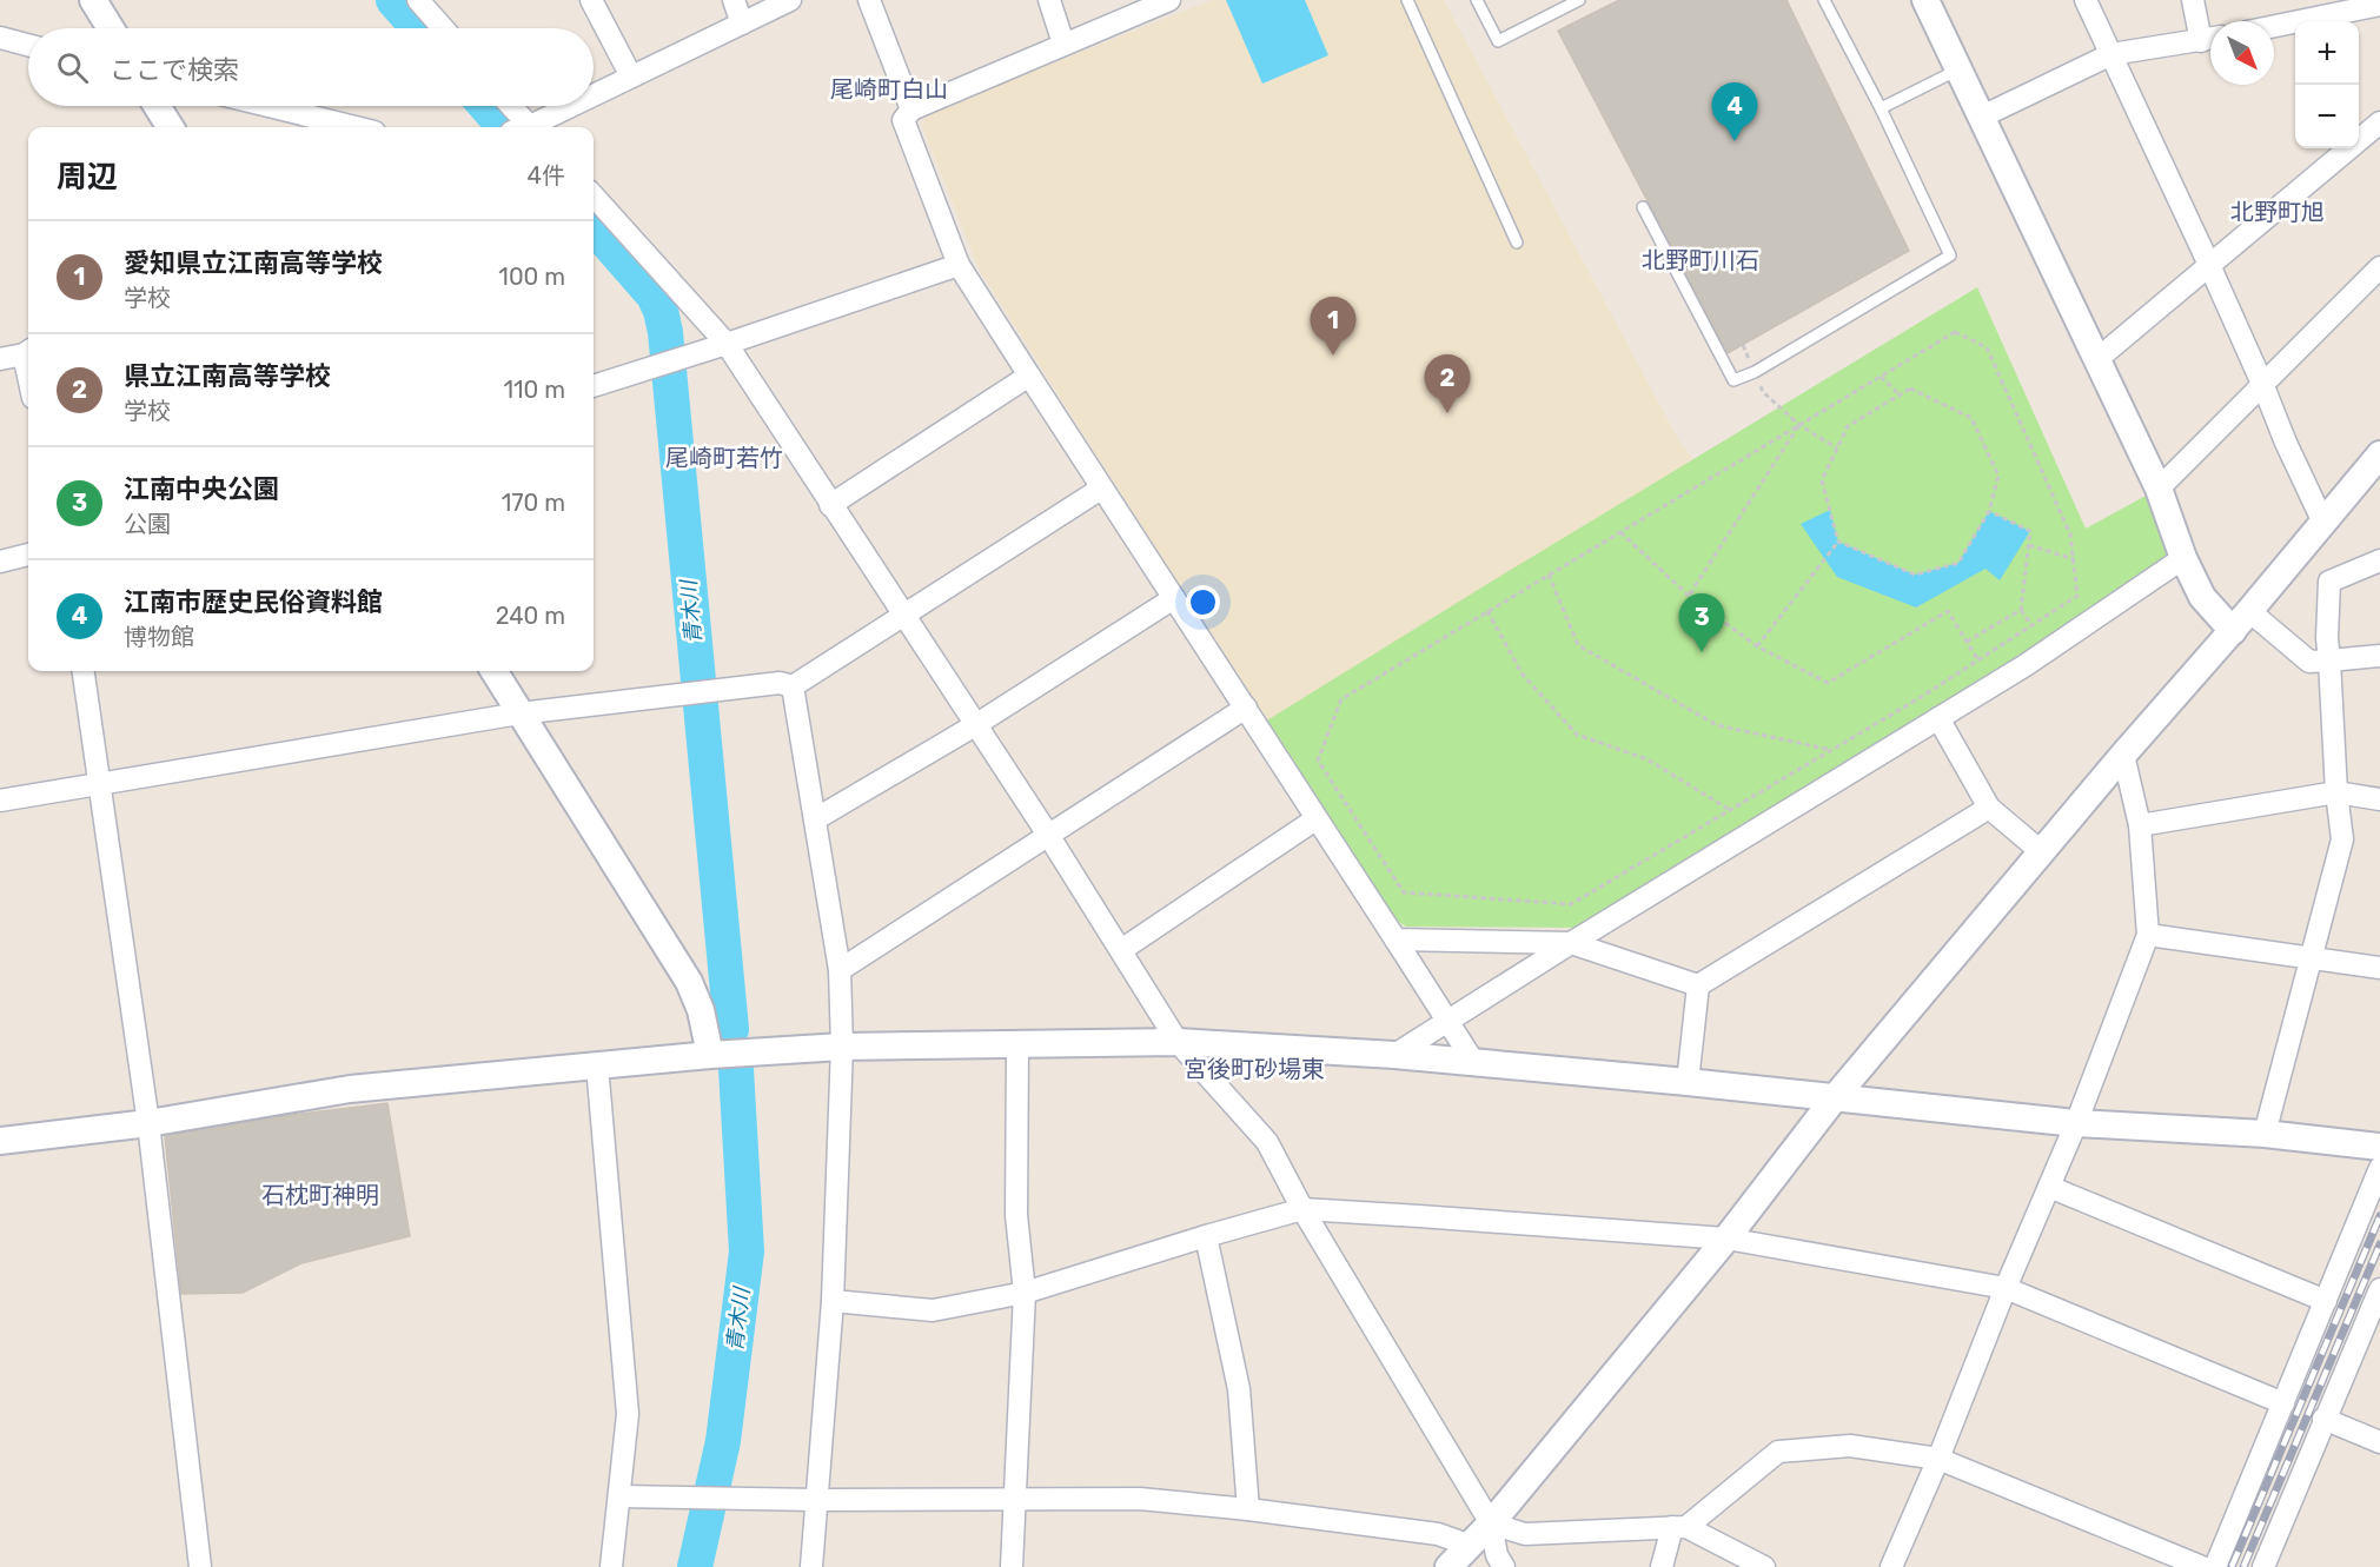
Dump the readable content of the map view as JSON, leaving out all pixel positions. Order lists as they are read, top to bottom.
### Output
{
  "districts": [
    "尾崎町白山",
    "北野町旭",
    "北野町川石",
    "尾崎町若竹",
    "宮後町砂場東",
    "石枕町神明"
  ],
  "water": ["青木川"],
  "north": "bottom right",
  "page": {
    "map_buttons": ["+", "−"],
    "search": "ここで検索",
    "pins": [
      "4",
      "1",
      "2",
      "3"
    ],
    "heading": ["周辺", "4件"],
    "list": [
      {
        "mark": "1",
        "name": "愛知県立江南高等学校",
        "note": "学校",
        "value": "100 m"
      },
      {
        "mark": "2",
        "name": "県立江南高等学校",
        "note": "学校",
        "value": "110 m"
      },
      {
        "mark": "3",
        "name": "江南中央公園",
        "note": "公園",
        "value": "170 m"
      },
      {
        "mark": "4",
        "name": "江南市歴史民俗資料館",
        "note": "博物館",
        "value": "240 m"
      }
    ]
  }
}
